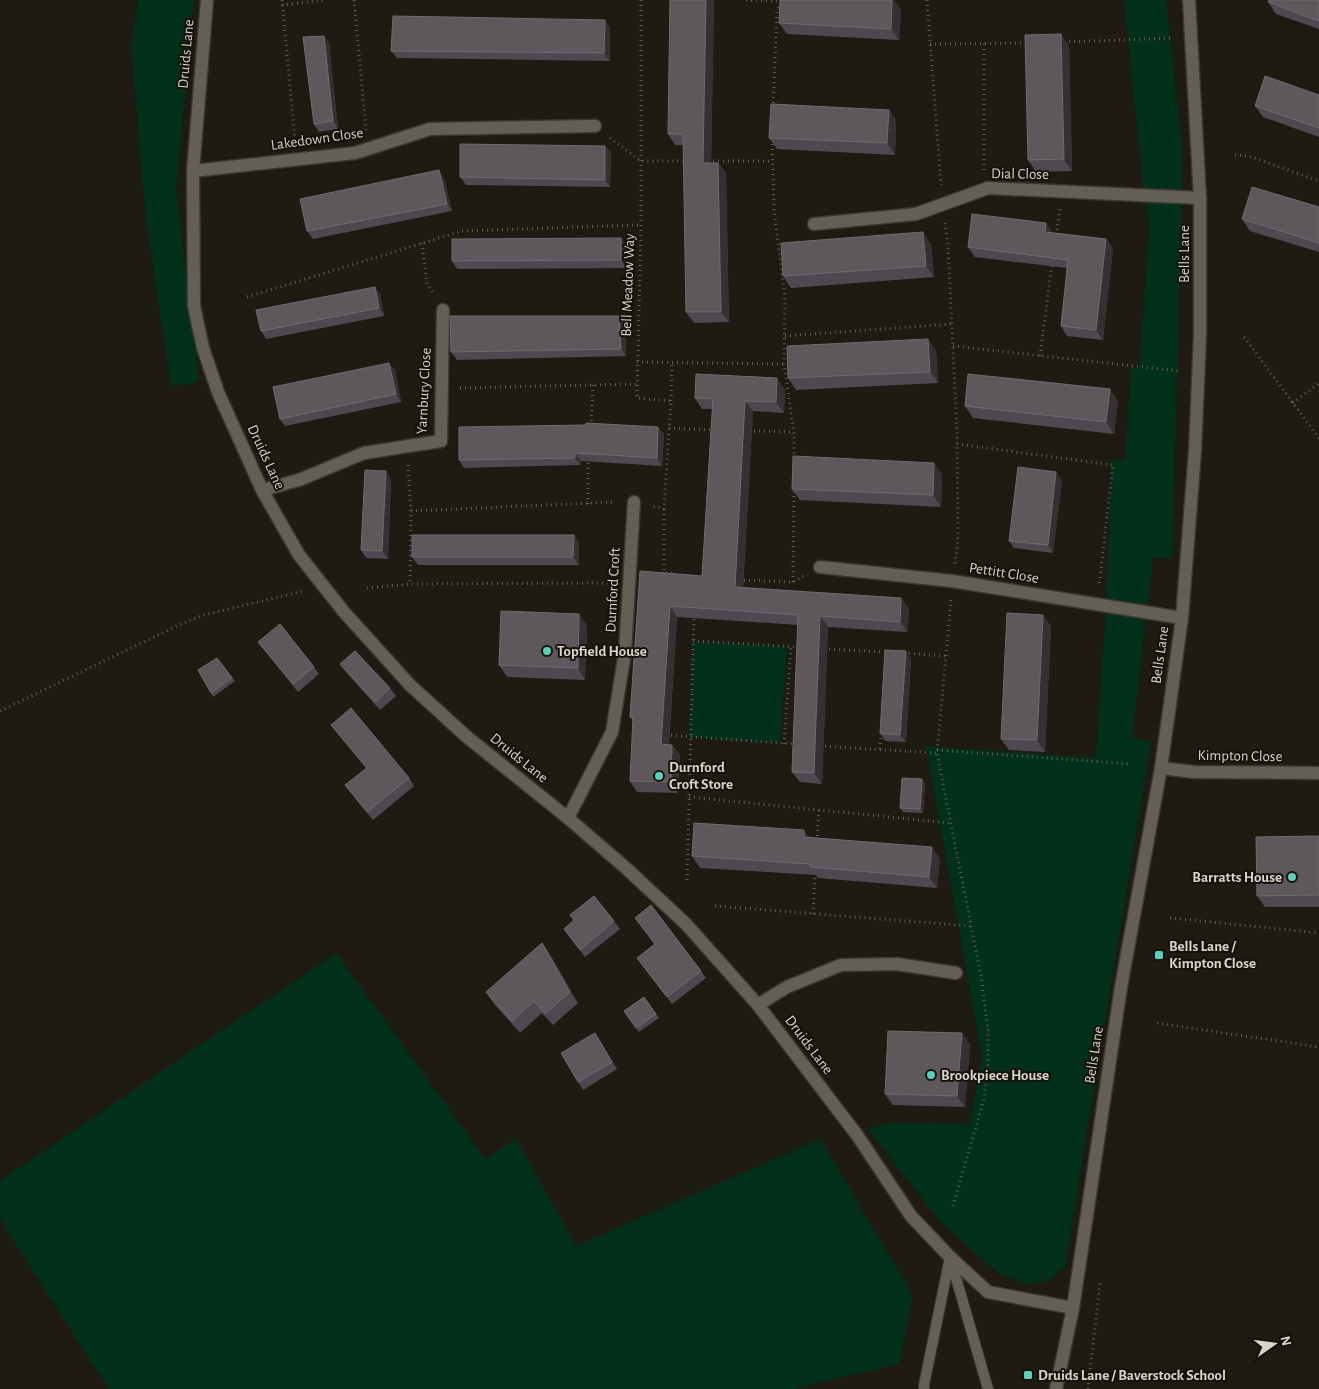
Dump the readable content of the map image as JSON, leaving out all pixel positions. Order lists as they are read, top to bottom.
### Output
{
  "streets": {
    "street": [
      "Druids Lane",
      "Lakedown Close",
      "Dial Close",
      "Bells Lane",
      "Yarnbury Close",
      "Pettitt Close",
      "Durnford Croft",
      "Kimpton Close"
    ],
    "path": ["Bell Meadow Way"]
  },
  "crossings": [
    ["Druids Lane", "Lakedown Close"],
    ["Druids Lane", "Bells Lane"],
    ["Druids Lane", "Yarnbury Close"],
    ["Druids Lane", "Durnford Croft"],
    ["Dial Close", "Bells Lane"],
    ["Bells Lane", "Pettitt Close"],
    ["Bells Lane", "Kimpton Close"]
  ],
  "places": {
    "other": [
      "Topfield House",
      "Durnford Croft Store",
      "Barratts House",
      "Brookpiece House"
    ],
    "transit": ["Bells Lane / Kimpton Close", "Druids Lane / Baverstock School"]
  },
  "north": "right"
}
